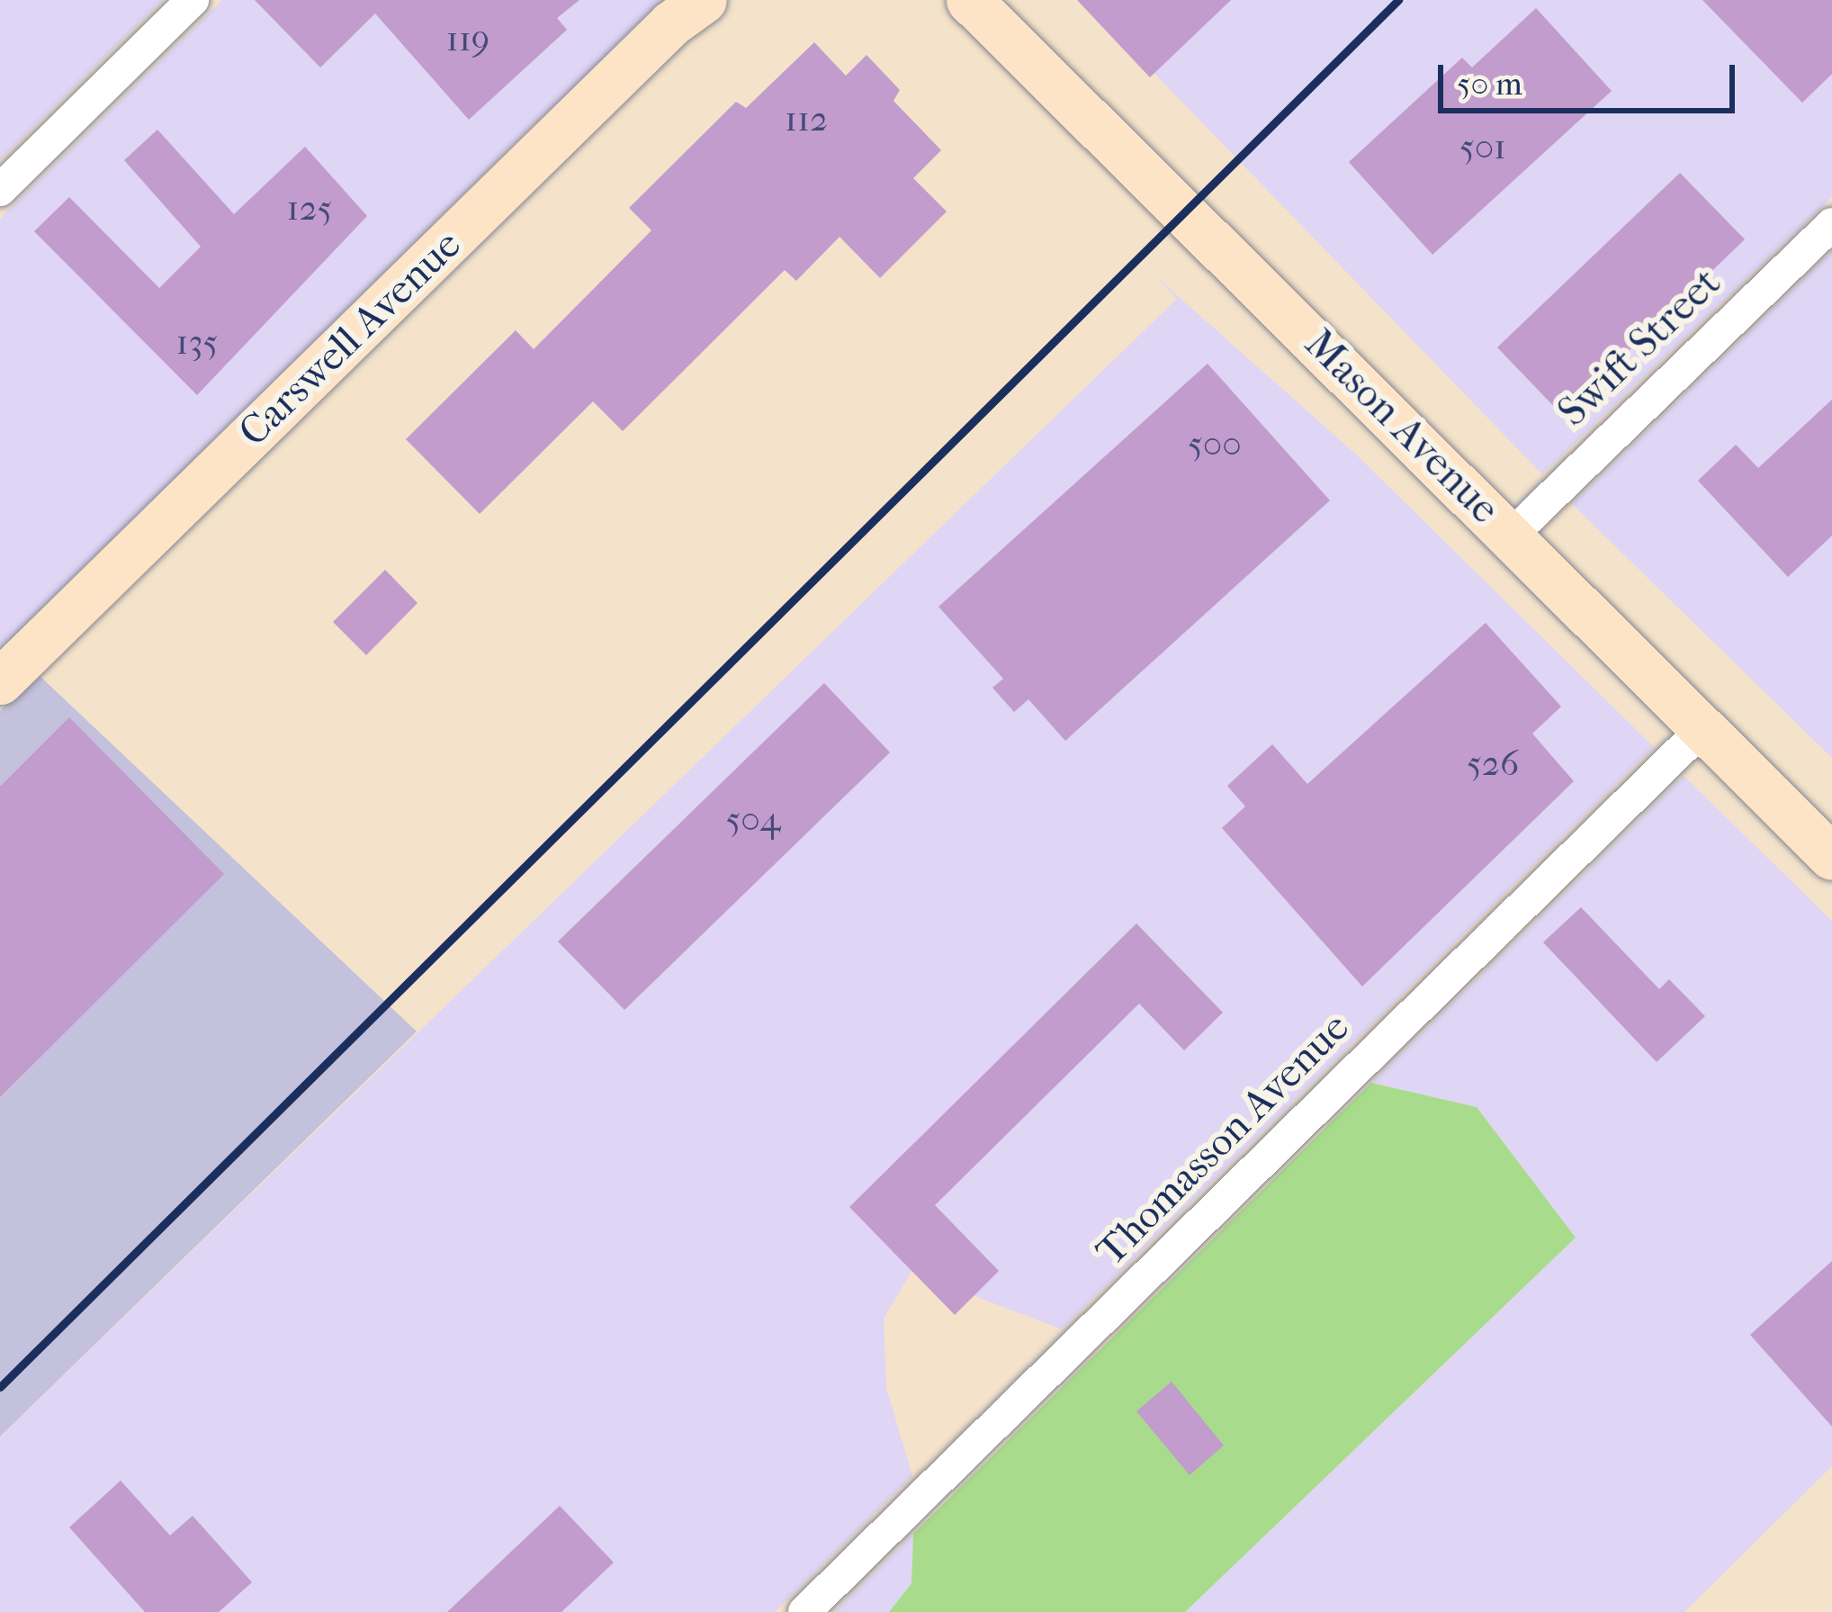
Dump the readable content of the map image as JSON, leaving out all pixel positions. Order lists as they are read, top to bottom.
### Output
{
  "streets": {
    "main road": ["Carswell Avenue", "Mason Avenue"],
    "street": ["Swift Street", "Thomasson Avenue"]
  },
  "crossings": [
    ["Swift Street", "Mason Avenue"],
    ["Mason Avenue", "Thomasson Avenue"]
  ],
  "house_numbers": [
    "119",
    "112",
    "501",
    "125",
    "135",
    "500",
    "526",
    "504"
  ],
  "scale_bar": "50 m"
}
